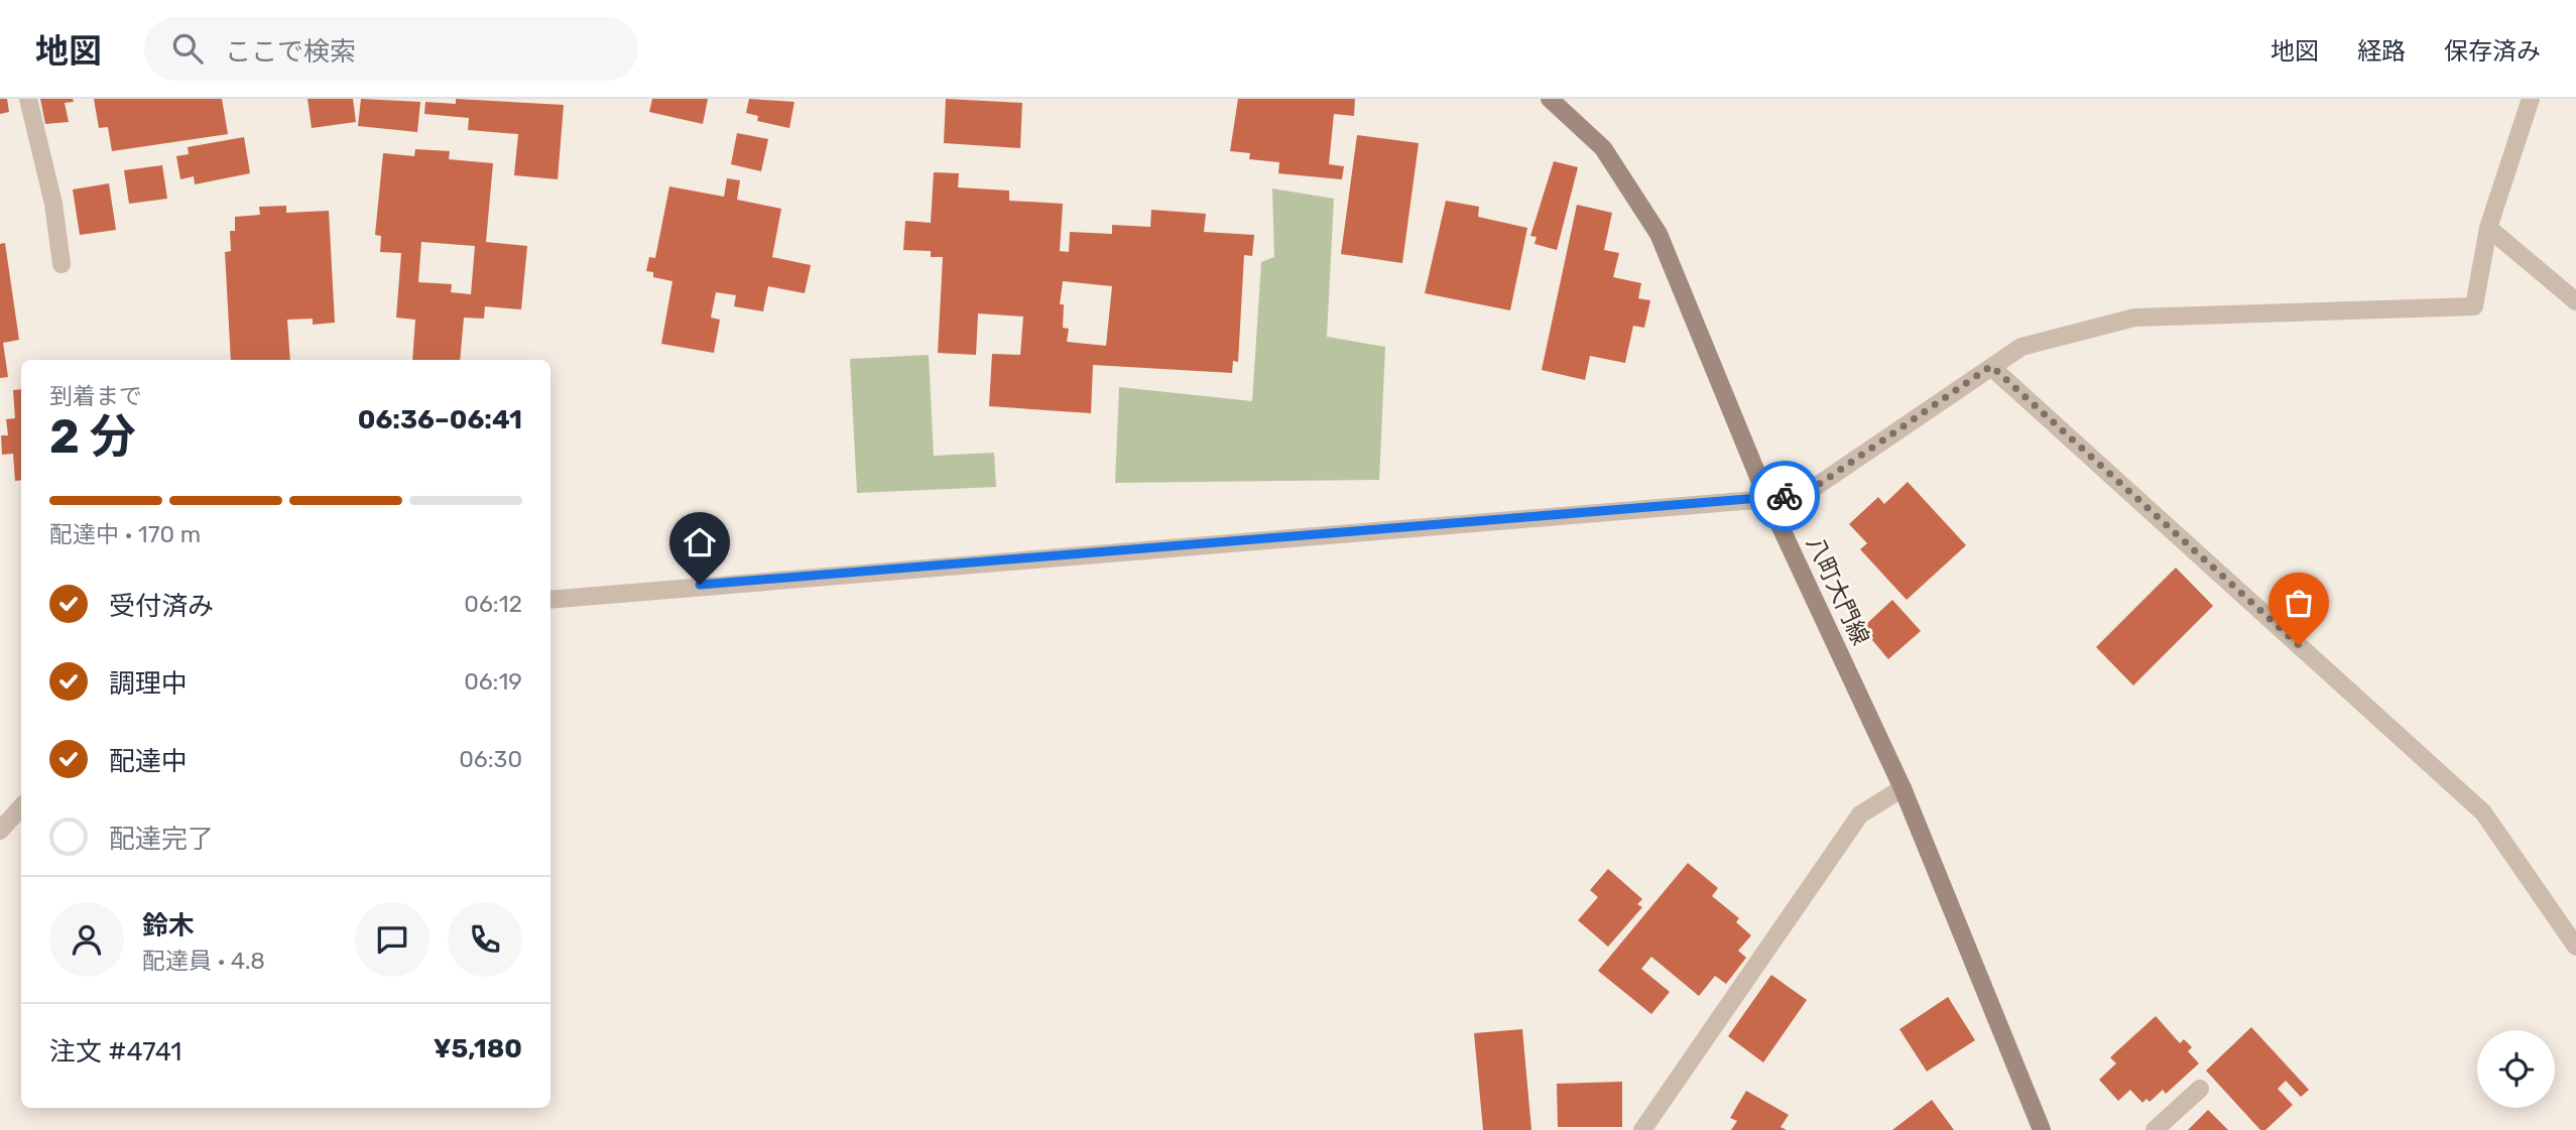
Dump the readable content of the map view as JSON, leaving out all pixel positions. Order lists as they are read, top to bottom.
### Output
{
  "streets": {
    "main road": ["八町大門線"]
  },
  "page": {
    "header": "地図",
    "search": "ここで検索",
    "nav": ["地図", "経路", "保存済み"],
    "heading": ["2 分", "到着まで", "06:36–06:41"],
    "panel": [
      "鈴木",
      "配達員 · 4.8",
      "注文 #4741",
      "¥5,180"
    ],
    "bar": "配達中 · 170 m",
    "list": [
      ["受付済み", "06:12"],
      ["調理中", "06:19"],
      ["配達中", "06:30"],
      "配達完了"
    ]
  }
}
